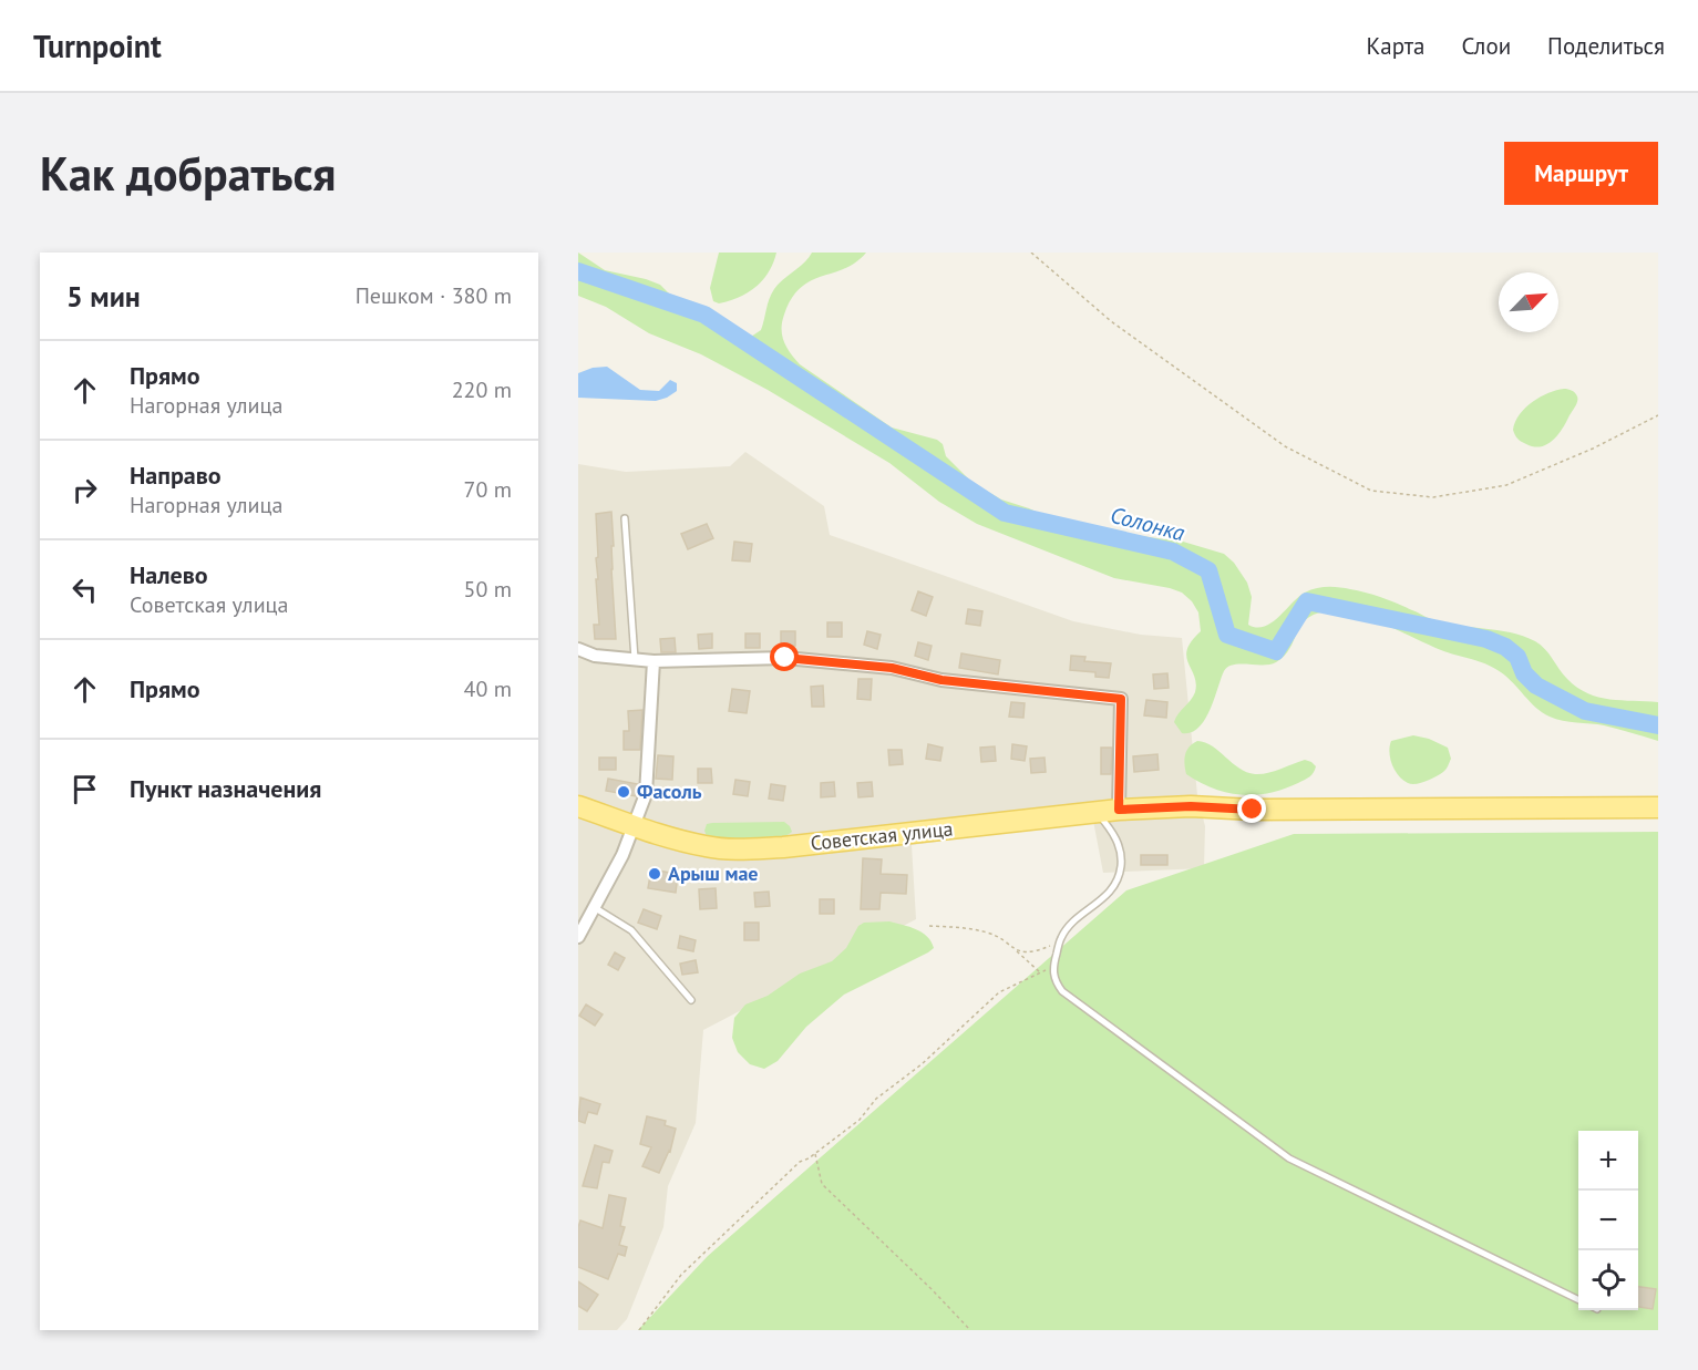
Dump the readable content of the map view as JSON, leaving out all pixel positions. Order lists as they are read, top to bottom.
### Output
{
  "streets": {
    "main road": ["Советская улица"]
  },
  "water": ["Солонка"],
  "places": ["Фасоль", "Арыш мае"],
  "north": "top right",
  "page": {
    "header": "Turnpoint",
    "nav": ["Карта", "Слои", "Поделиться"],
    "buttons": "Маршрут",
    "title": "Как добраться",
    "heading": ["5 мин", "Пешком · 380 m"],
    "list": [
      ["Прямо", "Нагорная улица", "220 m"],
      ["Направо", "Нагорная улица", "70 m"],
      ["Налево", "Советская улица", "50 m"],
      ["Прямо", "40 m"],
      "Пункт назначения"
    ],
    "map_buttons": ["+", "−"]
  }
}
